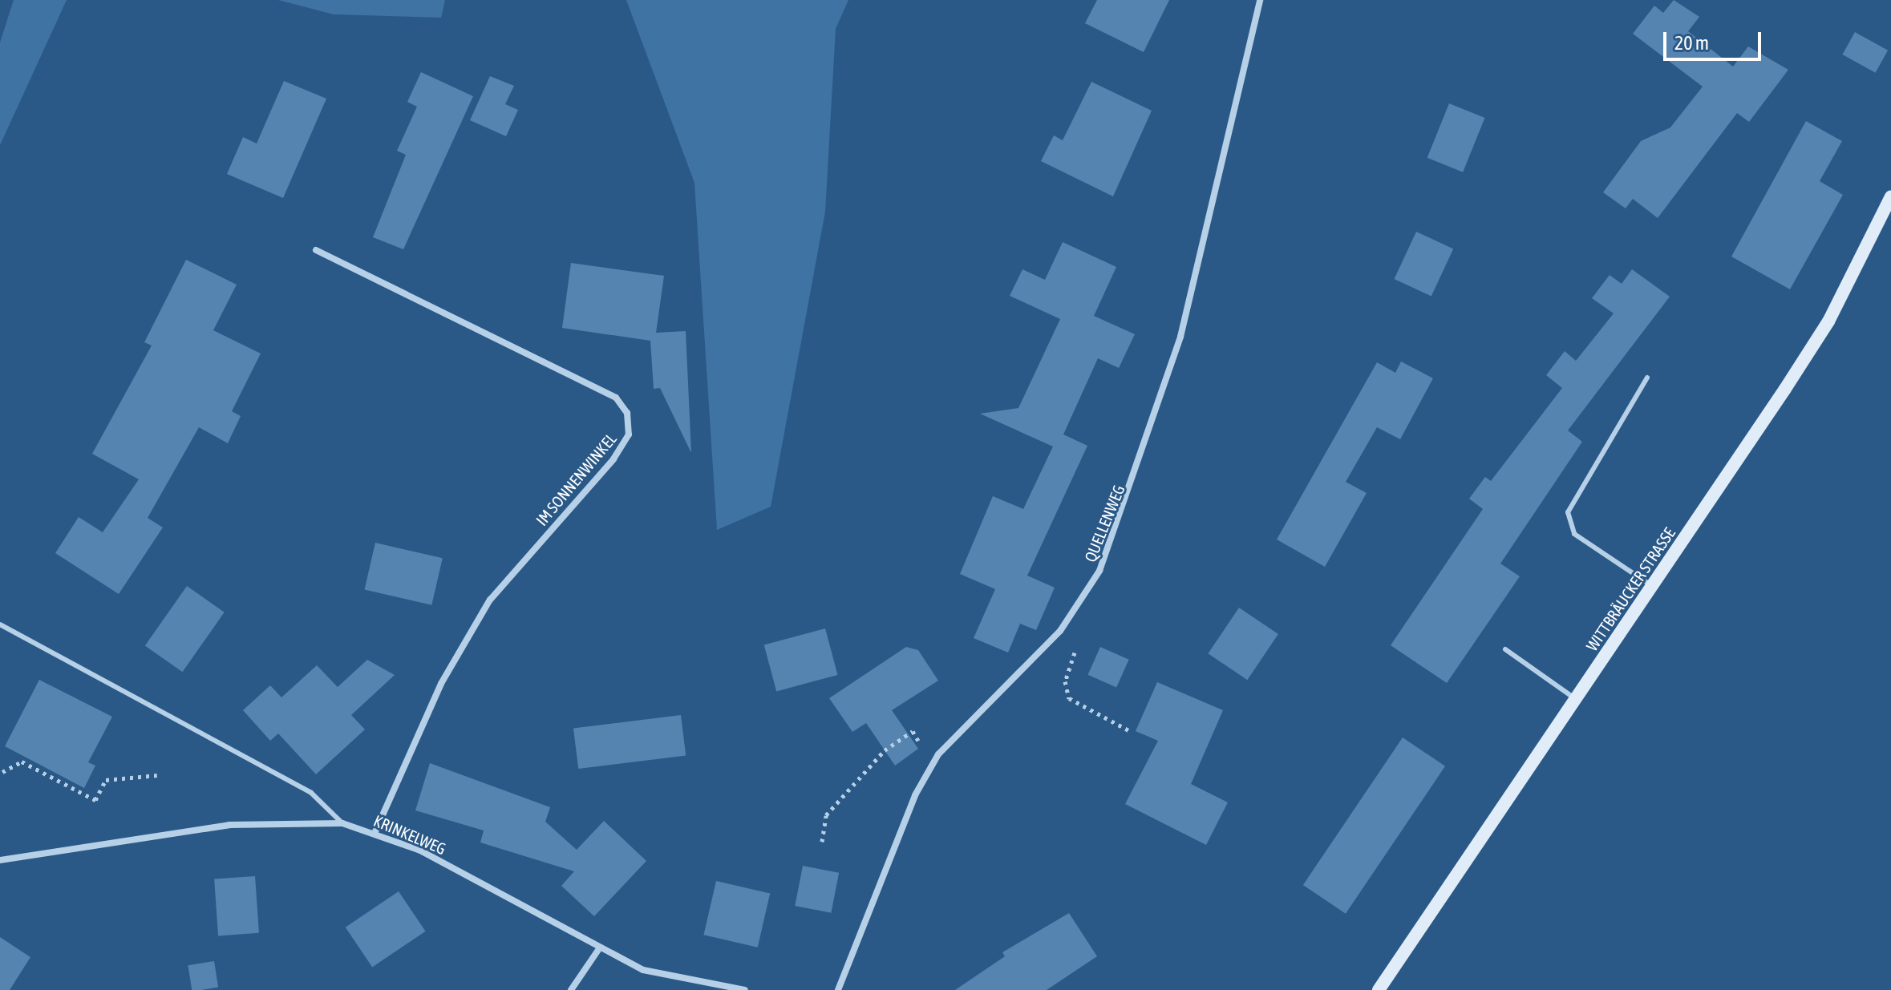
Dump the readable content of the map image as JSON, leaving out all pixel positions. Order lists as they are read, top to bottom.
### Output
{
  "streets": {
    "main road": ["WITTBRÄUCKER STRASSE"],
    "street": ["IM SONNENWINKEL", "QUELLENWEG", "KRINKELWEG"]
  },
  "crossings": [
    ["IM SONNENWINKEL", "KRINKELWEG"]
  ],
  "scale_bar": "20 m"
}
